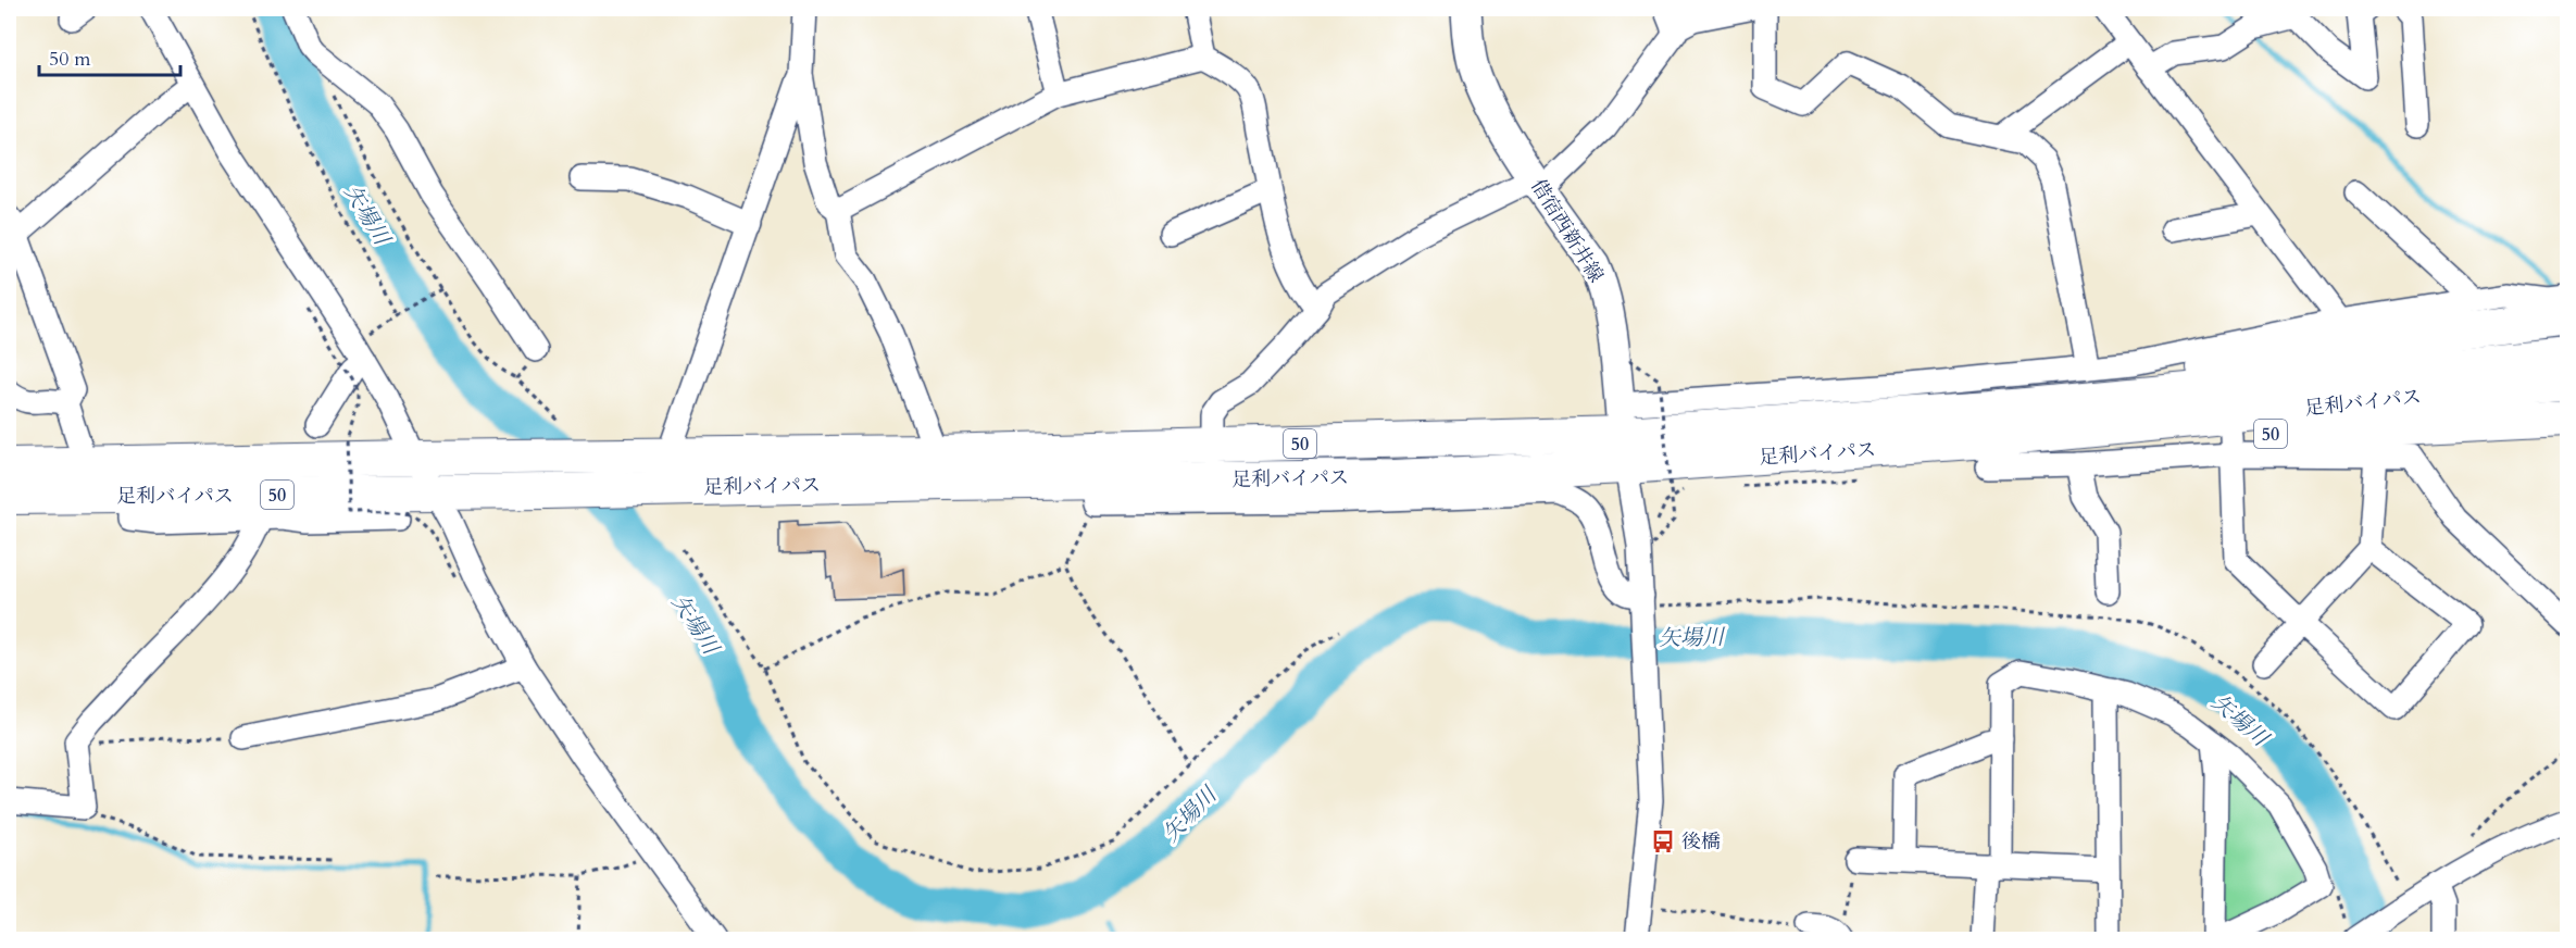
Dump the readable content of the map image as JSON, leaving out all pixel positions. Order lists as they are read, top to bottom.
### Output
{
  "streets": {
    "highway": ["足利バイパス", "50"],
    "main road": ["借宿西新井線"]
  },
  "crossings": [
    ["借宿西新井線", "足利バイパス"],
    ["足利バイパス", "50"]
  ],
  "water": ["矢場川"],
  "places": {
    "bus stop": ["後橋"]
  },
  "scale_bar": "50 m"
}
